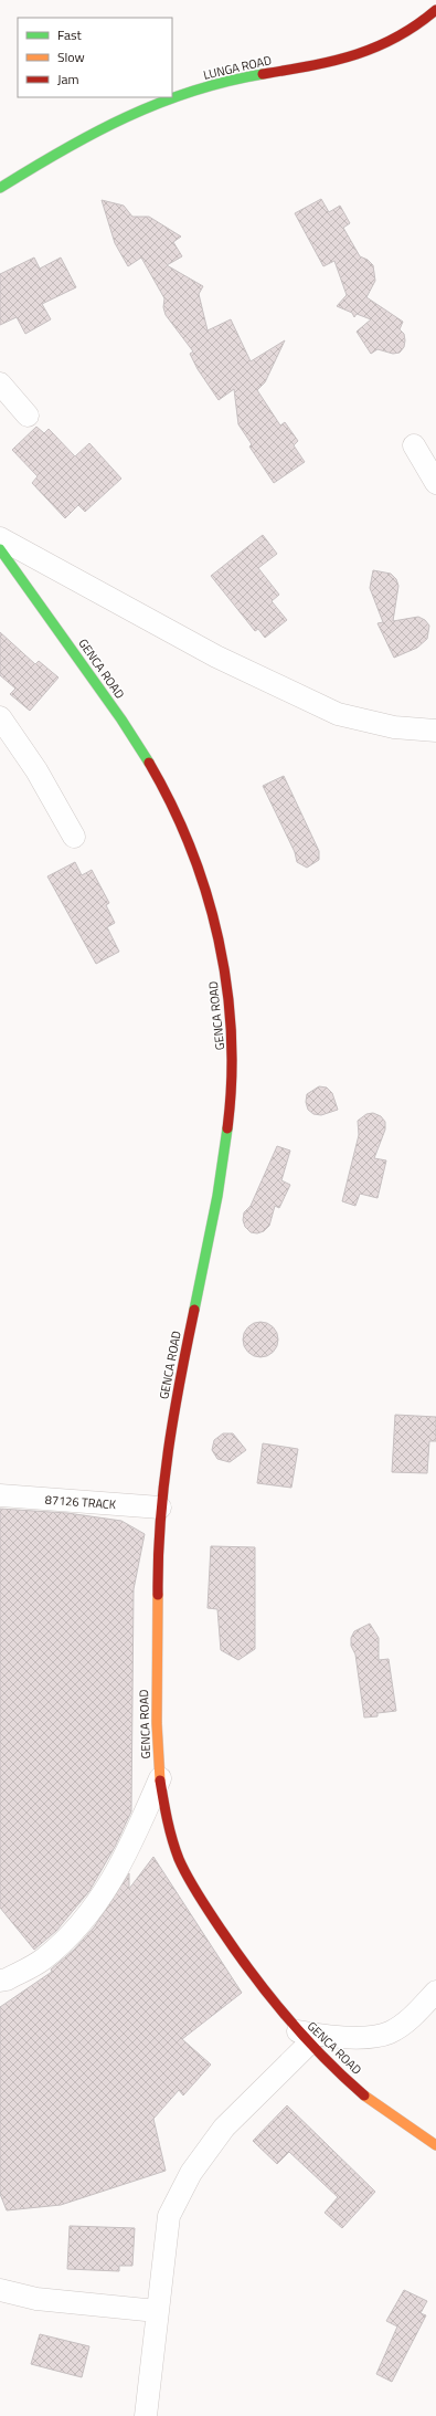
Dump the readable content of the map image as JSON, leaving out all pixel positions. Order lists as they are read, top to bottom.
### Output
{
  "streets": {
    "street": ["LUNGA ROAD", "GENCA ROAD", "87126 TRACK"]
  },
  "crossings": [
    ["GENCA ROAD", "87126 TRACK"]
  ],
  "legend": ["Fast", "Slow", "Jam"]
}
